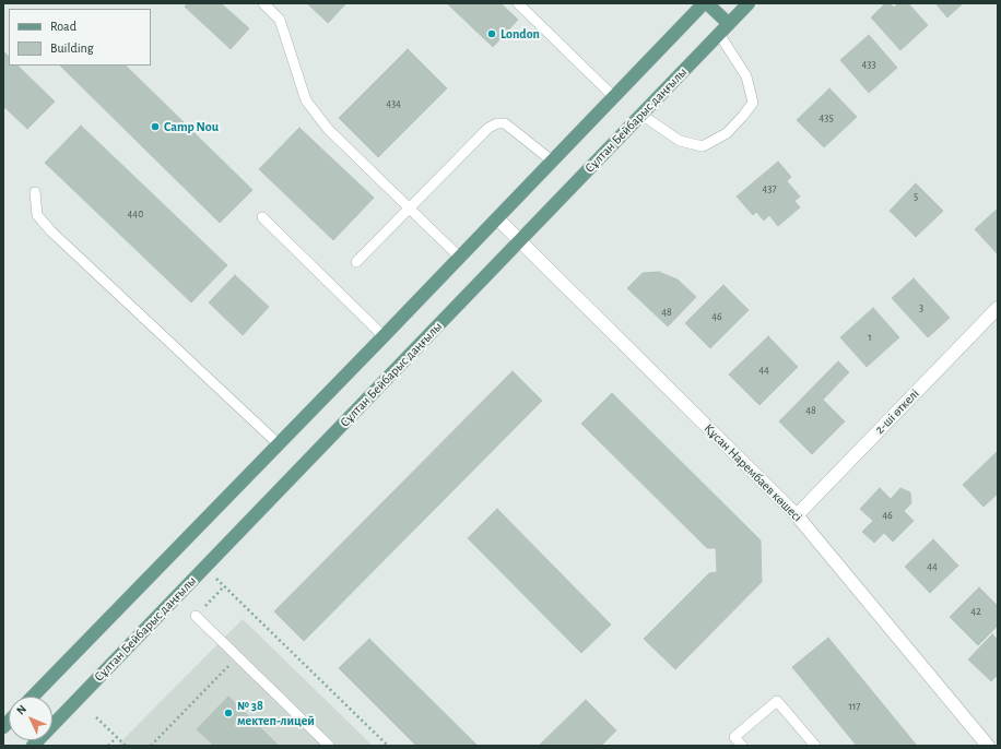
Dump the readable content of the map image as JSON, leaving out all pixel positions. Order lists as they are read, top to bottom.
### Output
{
  "streets": {
    "main road": ["Сұлтан Бейбарыс даңғылы"],
    "street": ["2-ші өткелі", "Құсан Нарембаев көшесі"]
  },
  "crossings": [
    ["Сұлтан Бейбарыс даңғылы", "Құсан Нарембаев көшесі"],
    ["2-ші өткелі", "Құсан Нарембаев көшесі"]
  ],
  "places": ["London", "Camp Nou", "№ 38 мектеп-лицей"],
  "house_numbers": [
    "433",
    "434",
    "435",
    "437",
    "5",
    "440",
    "3",
    "48",
    "46",
    "1",
    "44",
    "48",
    "46",
    "44",
    "42",
    "117"
  ],
  "legend": ["Road", "Building"],
  "north": "top left"
}
